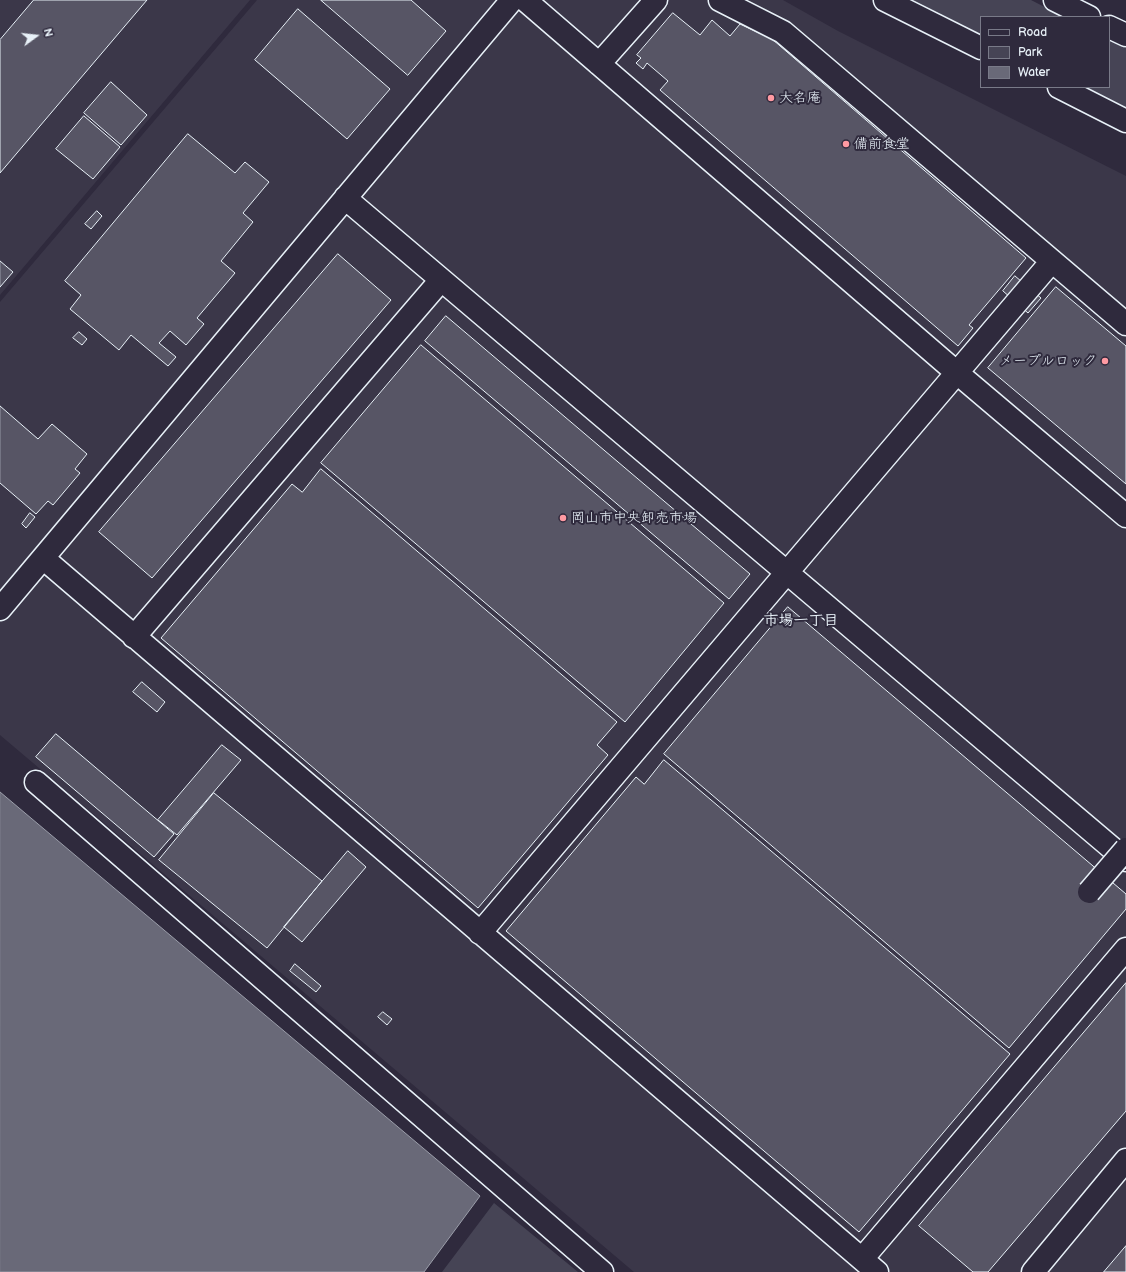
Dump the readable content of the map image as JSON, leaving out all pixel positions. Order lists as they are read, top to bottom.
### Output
{
  "districts": ["市場一丁目"],
  "places": [
    "大名庵",
    "備前食堂",
    "メープルロック",
    "岡山市中央卸売市場"
  ],
  "legend": ["Road", "Park", "Water"],
  "north": "right"
}
